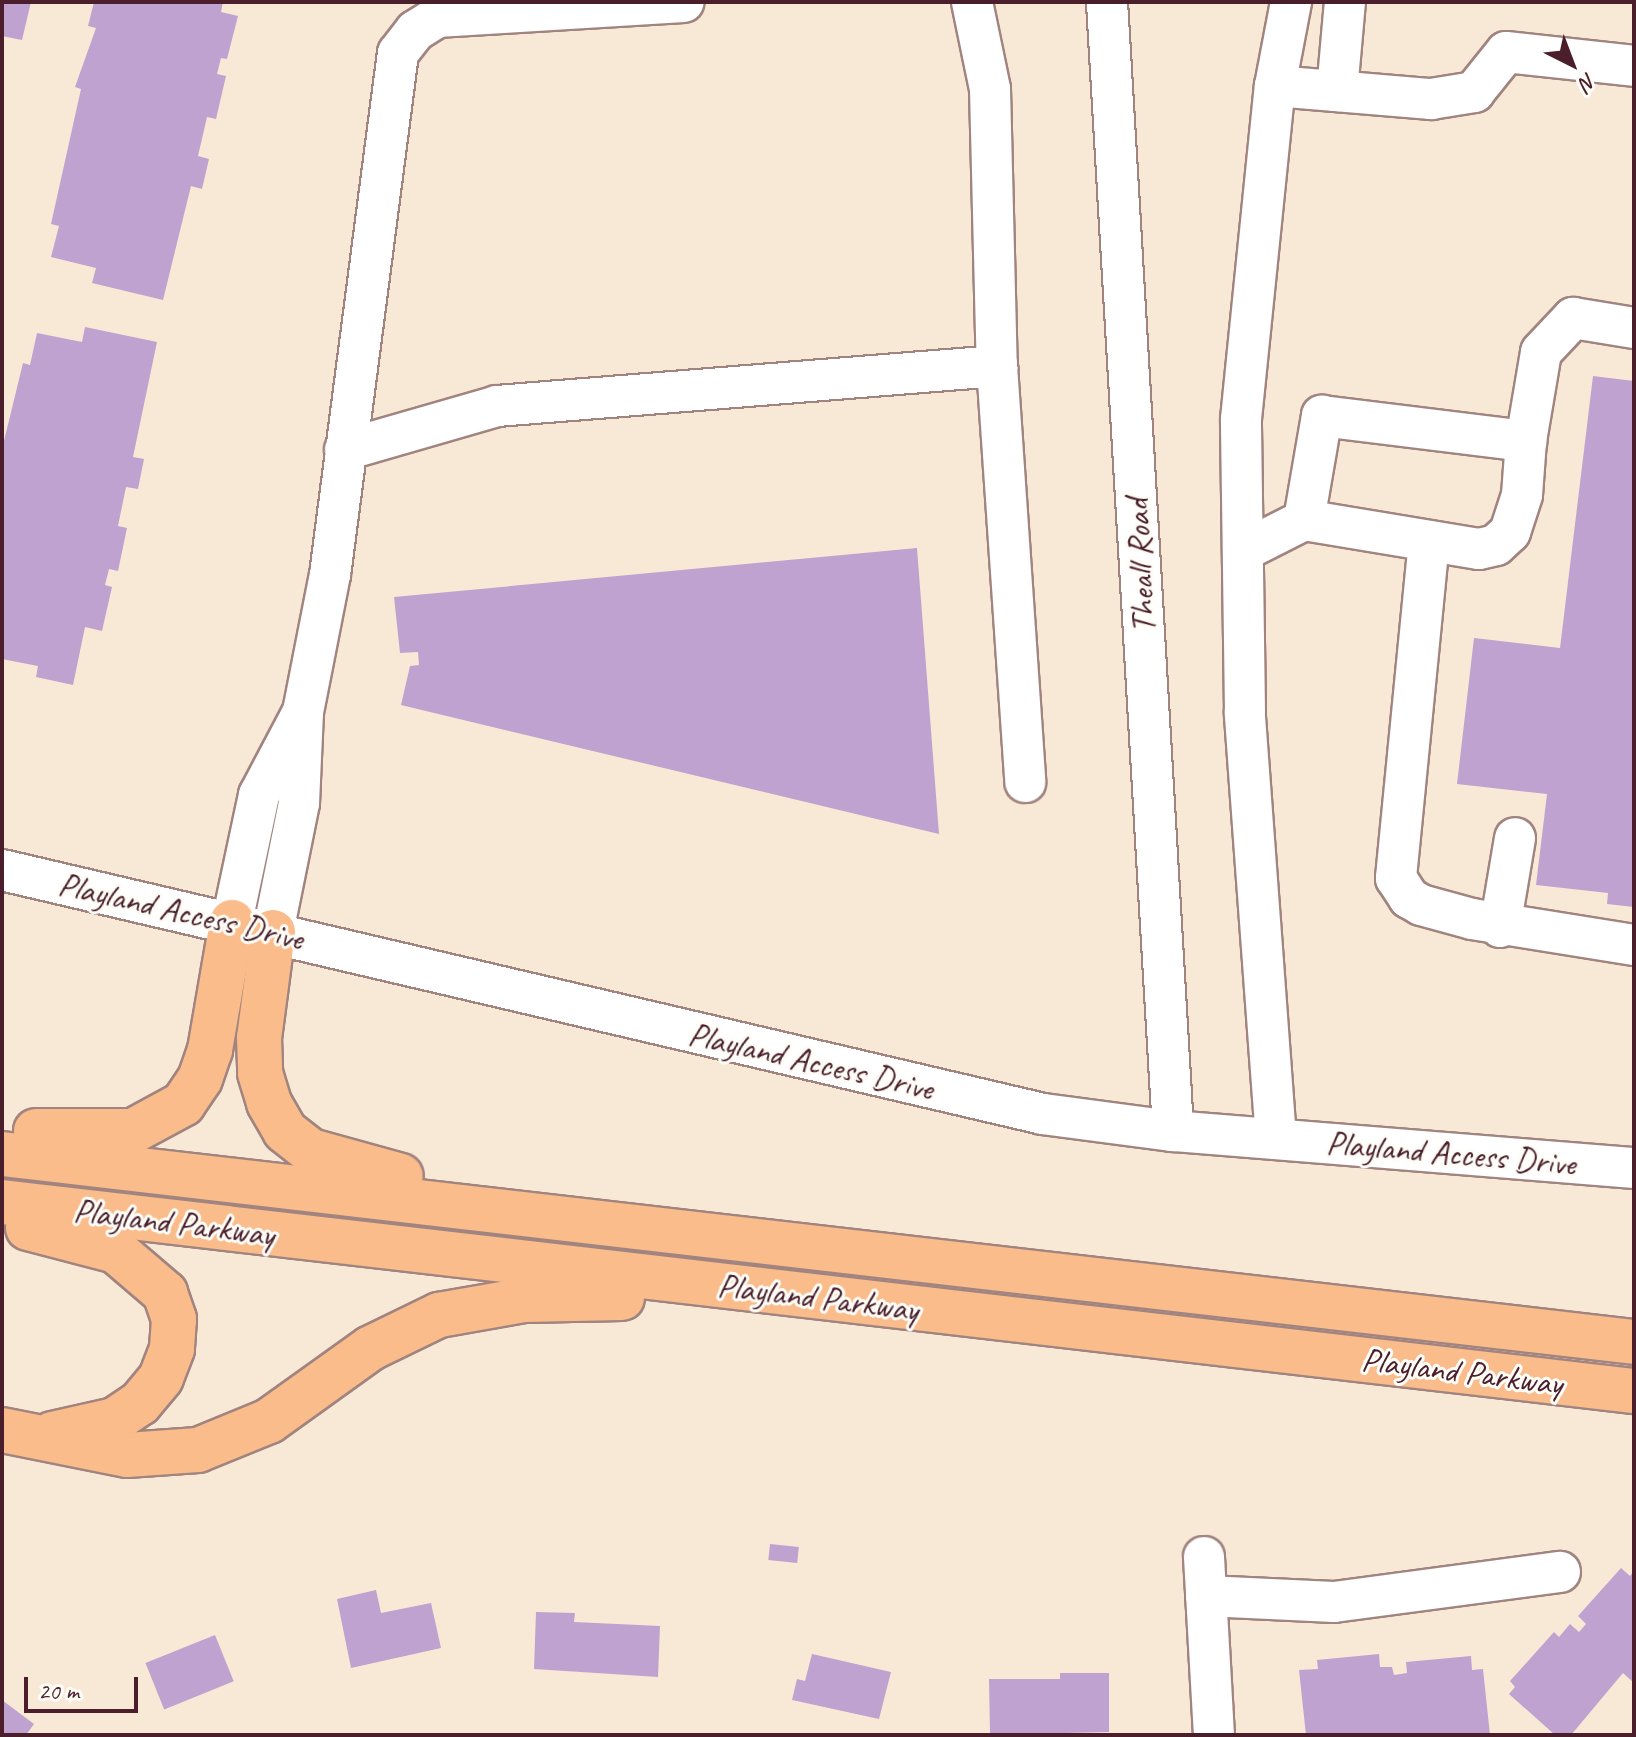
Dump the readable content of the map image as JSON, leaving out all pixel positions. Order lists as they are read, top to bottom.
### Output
{
  "streets": {
    "main road": ["Playland Parkway"],
    "street": ["Theall Road", "Playland Access Drive"]
  },
  "crossings": [
    ["Theall Road", "Playland Access Drive"]
  ],
  "scale_bar": "20 m",
  "north": "bottom right"
}
